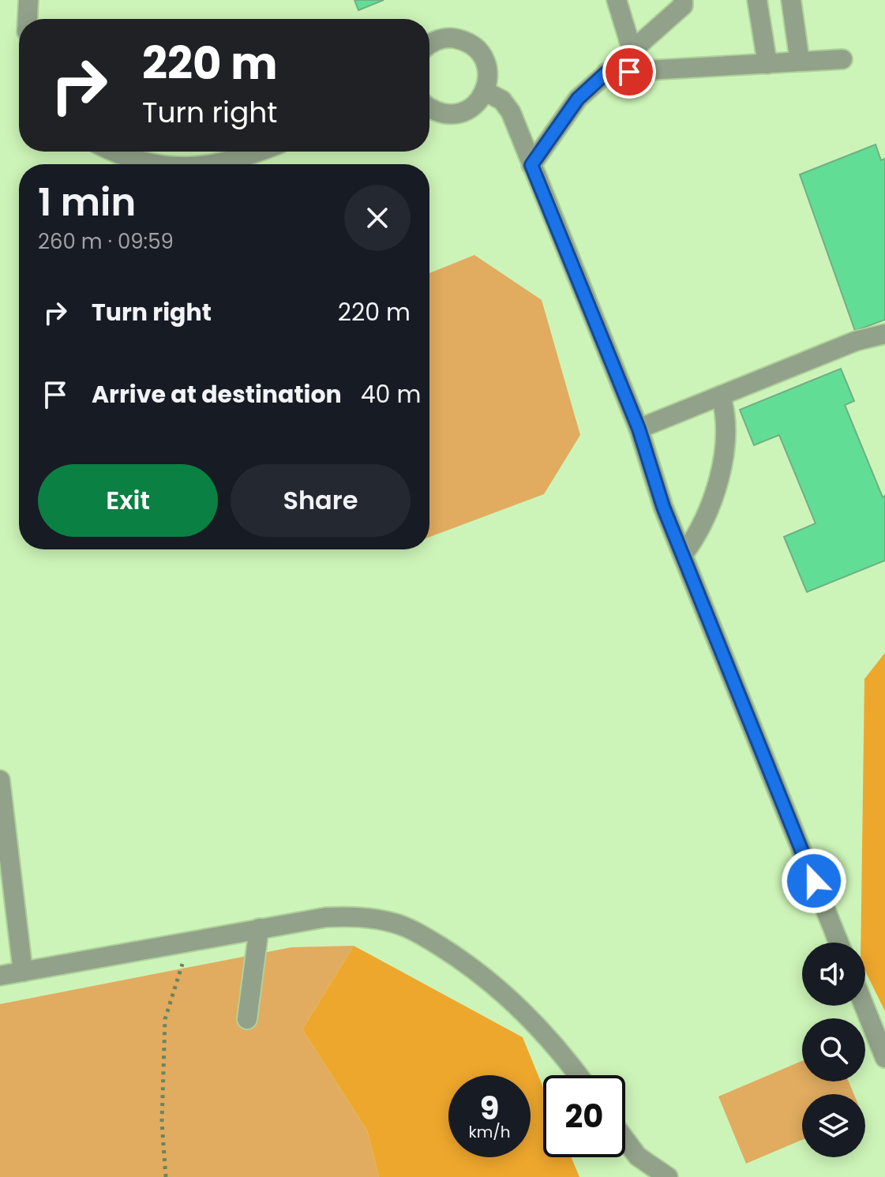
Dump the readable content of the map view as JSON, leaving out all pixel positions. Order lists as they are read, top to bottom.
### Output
{
  "page": {
    "turn": ["220 m", "Turn right"],
    "heading": ["1 min", "260 m · 09:59"],
    "list": [
      {
        "name": "Turn right",
        "value": "220 m"
      },
      {
        "name": "Arrive at destination",
        "value": "40 m"
      }
    ],
    "buttons": ["Exit", "Share"],
    "speed": "9 km/h",
    "limit": "20"
  }
}
